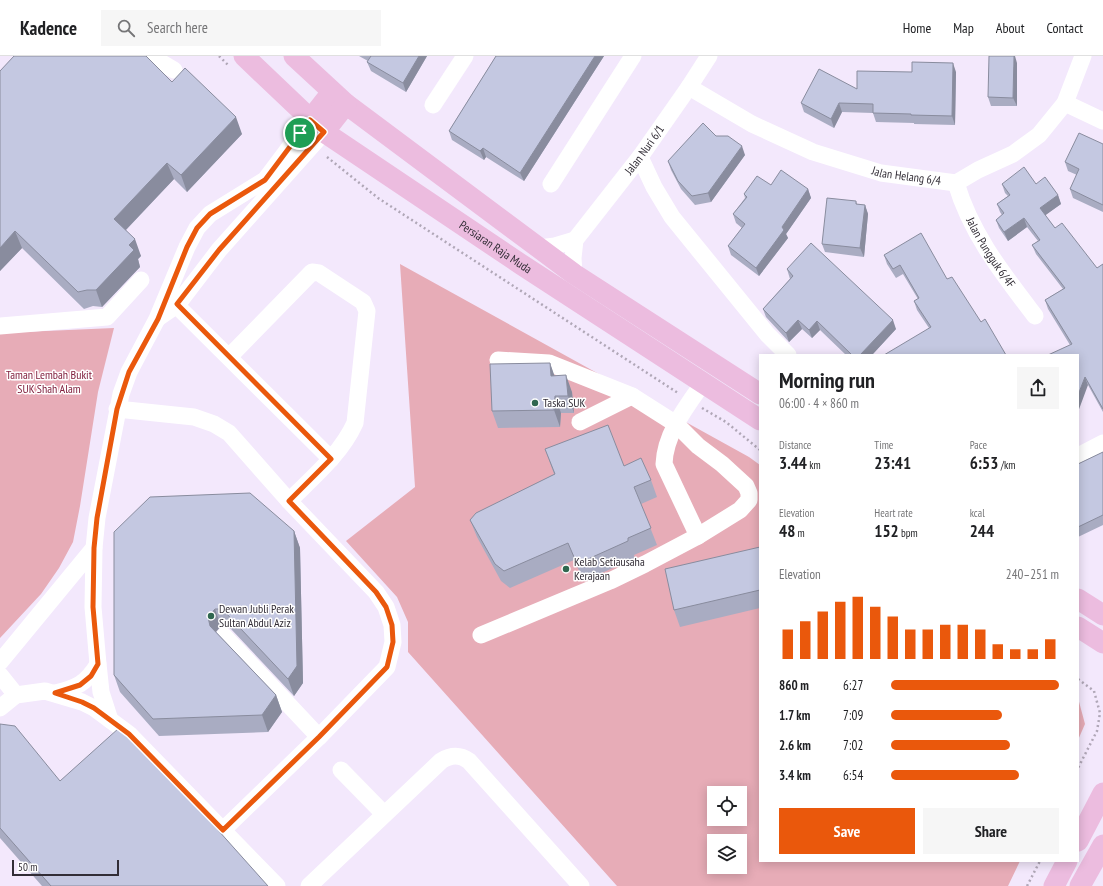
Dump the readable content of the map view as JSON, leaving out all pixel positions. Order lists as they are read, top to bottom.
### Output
{
  "streets": {
    "main road": ["Persiaran Raja Muda"],
    "street": ["Jalan Nuri 6/1", "Jalan Helang 6/4", "Jalan Pungguk 6/4F"]
  },
  "crossings": [
    ["Jalan Nuri 6/1", "Jalan Helang 6/4"],
    ["Jalan Helang 6/4", "Jalan Pungguk 6/4F"]
  ],
  "parks": ["Taman Lembah Bukit SUK Shah Alam"],
  "places": ["Taska SUK", "Kelab Setiausaha Kerajaan", "Dewan Jubli Perak Sultan Abdul Aziz"],
  "scale_bar": "50 m",
  "page": {
    "header": "Kadence",
    "search": "Search here",
    "nav": [
      "Home",
      "Map",
      "About",
      "Contact"
    ],
    "heading": ["Morning run", "06:00 · 4 × 860 m"],
    "stats": [
      ["Distance", "3.44 km"],
      ["Time", "23:41"],
      ["Pace", "6:53 /km"],
      ["Elevation", "48 m"],
      ["Heart rate", "152 bpm"],
      ["kcal", "244"]
    ],
    "chart": ["Elevation", "240–251 m"],
    "list": [
      {
        "name": "860 m",
        "note": "6:27"
      },
      {
        "name": "1.7 km",
        "note": "7:09"
      },
      {
        "name": "2.6 km",
        "note": "7:02"
      },
      {
        "name": "3.4 km",
        "note": "6:54"
      }
    ],
    "buttons": ["Save", "Share"],
    "scale": "50 m"
  }
}
